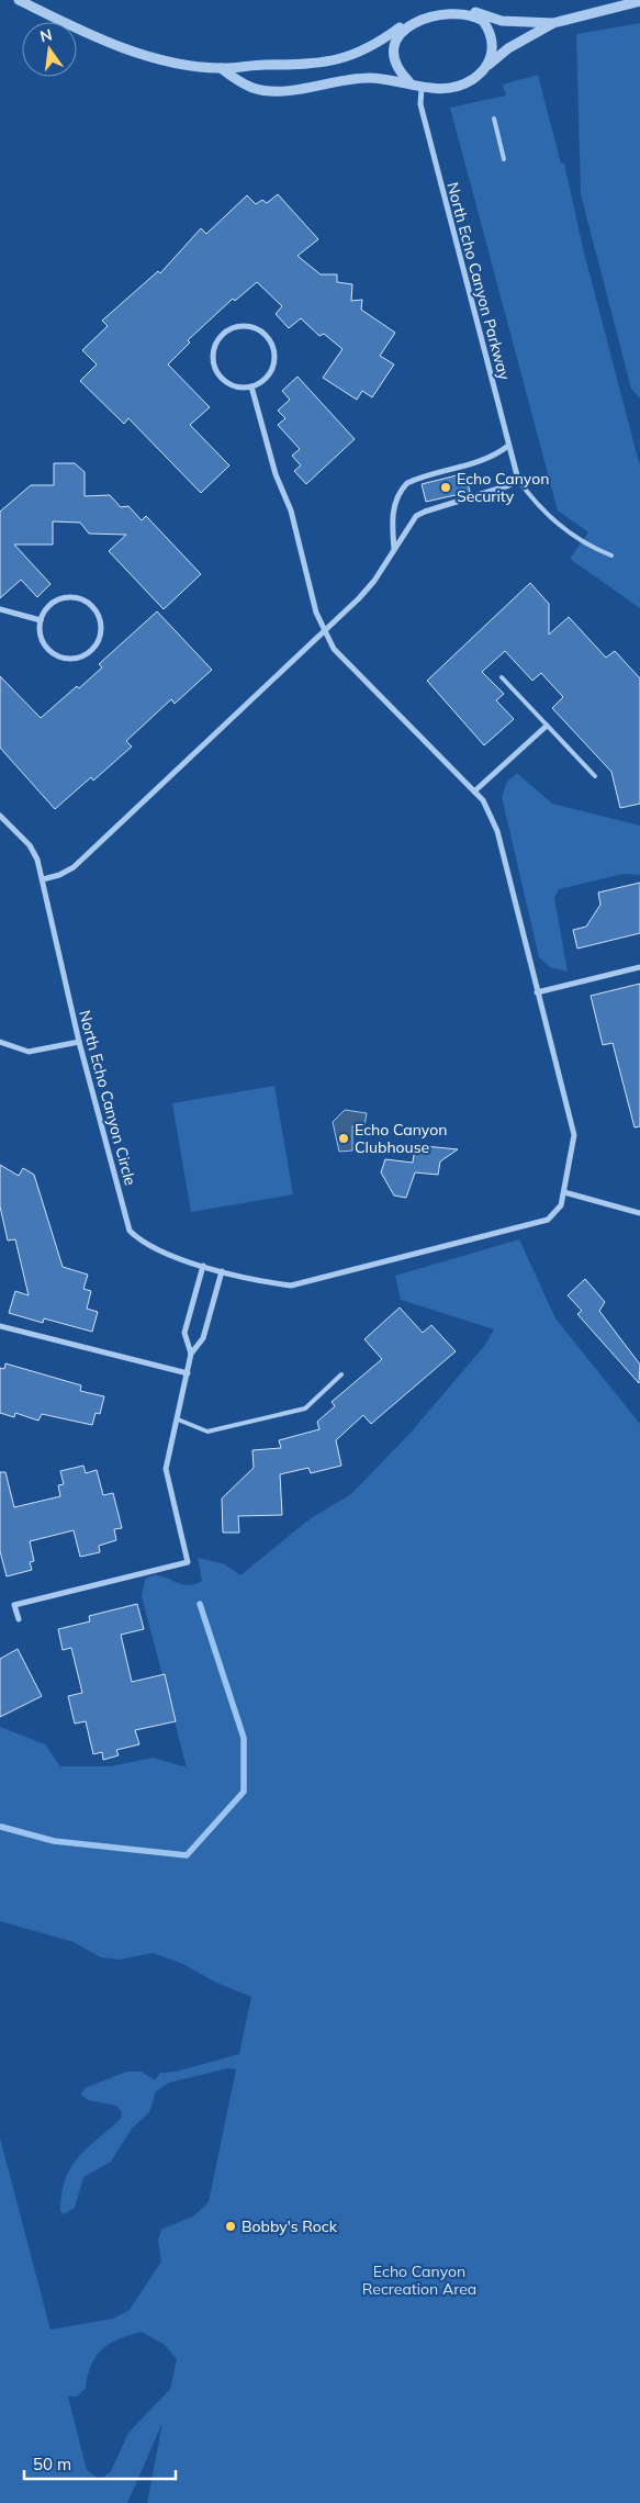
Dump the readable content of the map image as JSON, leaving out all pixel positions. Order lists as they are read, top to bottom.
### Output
{
  "streets": {
    "street": ["North Echo Canyon Parkway", "North Echo Canyon Circle"]
  },
  "parks": ["Echo Canyon Recreation Area"],
  "places": ["Echo Canyon Security", "Echo Canyon Clubhouse", "Bobby's Rock"],
  "scale_bar": "50 m",
  "north": "top"
}
